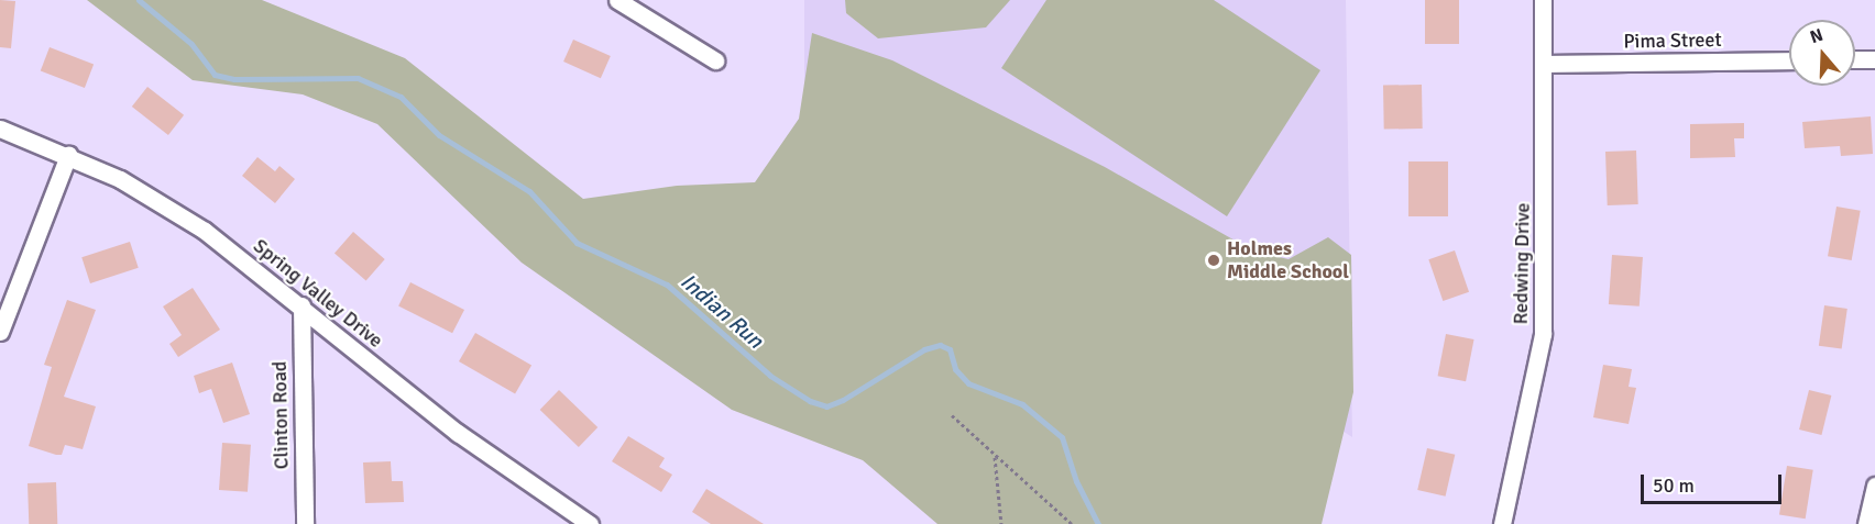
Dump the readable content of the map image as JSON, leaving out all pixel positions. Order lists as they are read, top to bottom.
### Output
{
  "streets": {
    "street": [
      "Pima Street",
      "Redwing Drive",
      "Spring Valley Drive",
      "Clinton Road"
    ]
  },
  "crossings": [
    ["Pima Street", "Redwing Drive"],
    ["Spring Valley Drive", "Clinton Road"]
  ],
  "water": ["Indian Run"],
  "places": ["Holmes Middle School"],
  "scale_bar": "50 m",
  "north": "top"
}
